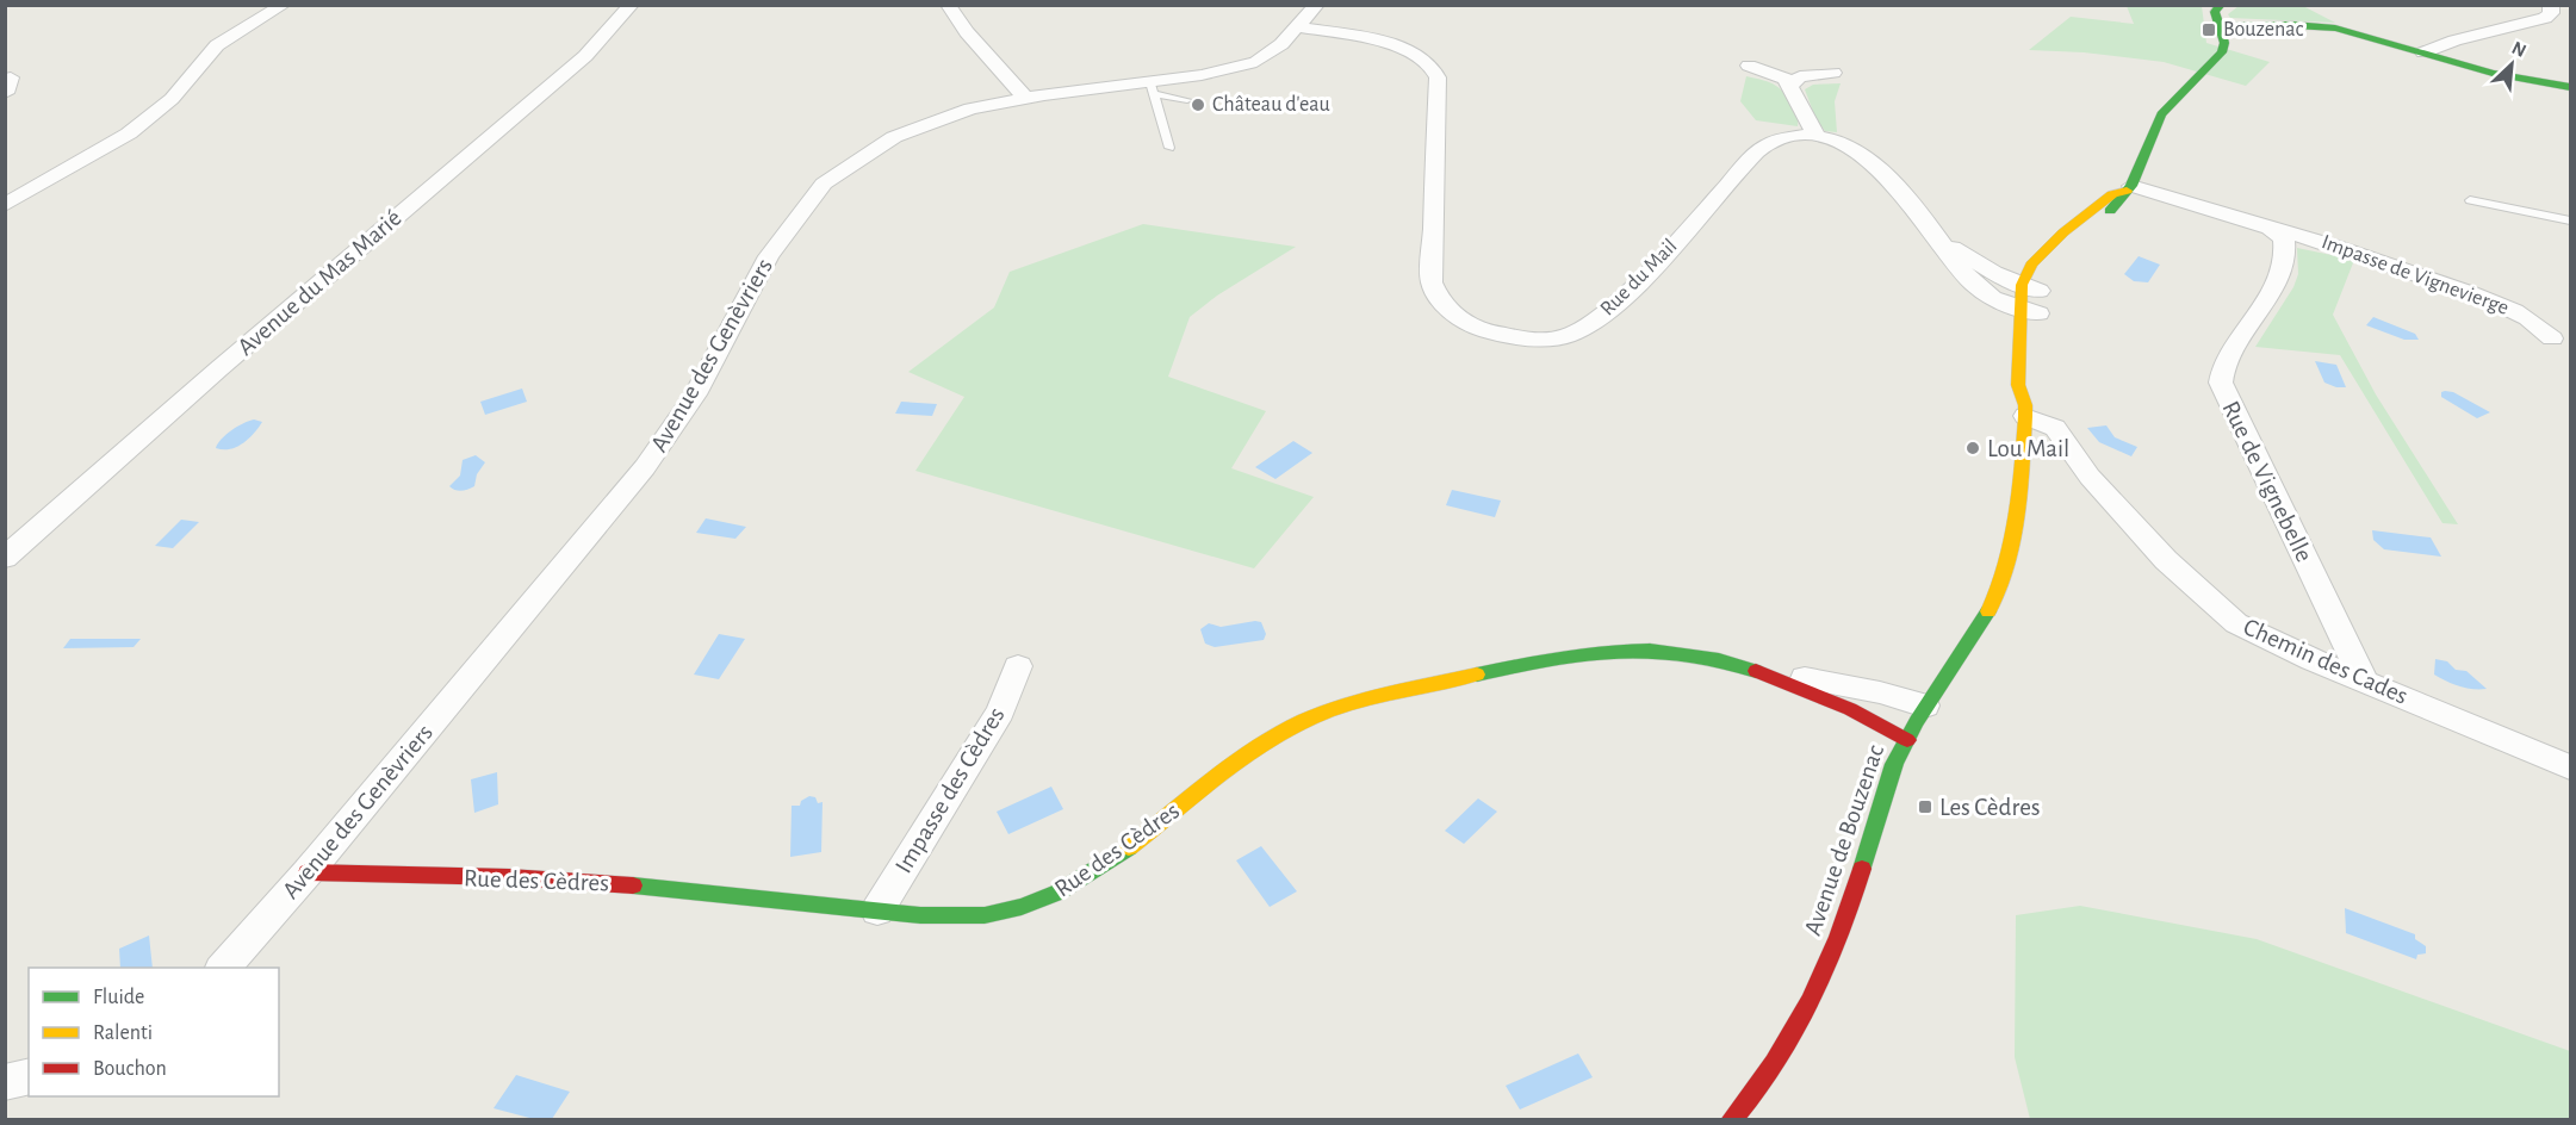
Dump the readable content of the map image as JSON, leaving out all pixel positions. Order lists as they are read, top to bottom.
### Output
{
  "streets": {
    "street": [
      "Impasse de Vignevierge",
      "Rue du Mail",
      "Avenue du Mas Marié",
      "Avenue des Genèvriers",
      "Rue de Vignebelle",
      "Chemin des Cades",
      "Impasse des Cèdres",
      "Avenue de Bouzenac",
      "Rue des Cèdres"
    ]
  },
  "crossings": [
    ["Impasse de Vignevierge", "Rue de Vignebelle"],
    ["Rue du Mail", "Avenue des Genèvriers"],
    ["Rue du Mail", "Avenue de Bouzenac"],
    ["Avenue des Genèvriers", "Rue des Cèdres"],
    ["Rue de Vignebelle", "Chemin des Cades"],
    ["Chemin des Cades", "Avenue de Bouzenac"],
    ["Impasse des Cèdres", "Rue des Cèdres"],
    ["Avenue de Bouzenac", "Rue des Cèdres"]
  ],
  "places": {
    "transit": ["Bouzenac", "Les Cèdres"],
    "other": ["Château d'eau", "Lou Mail"]
  },
  "legend": ["Fluide", "Ralenti", "Bouchon"],
  "north": "top right"
}
